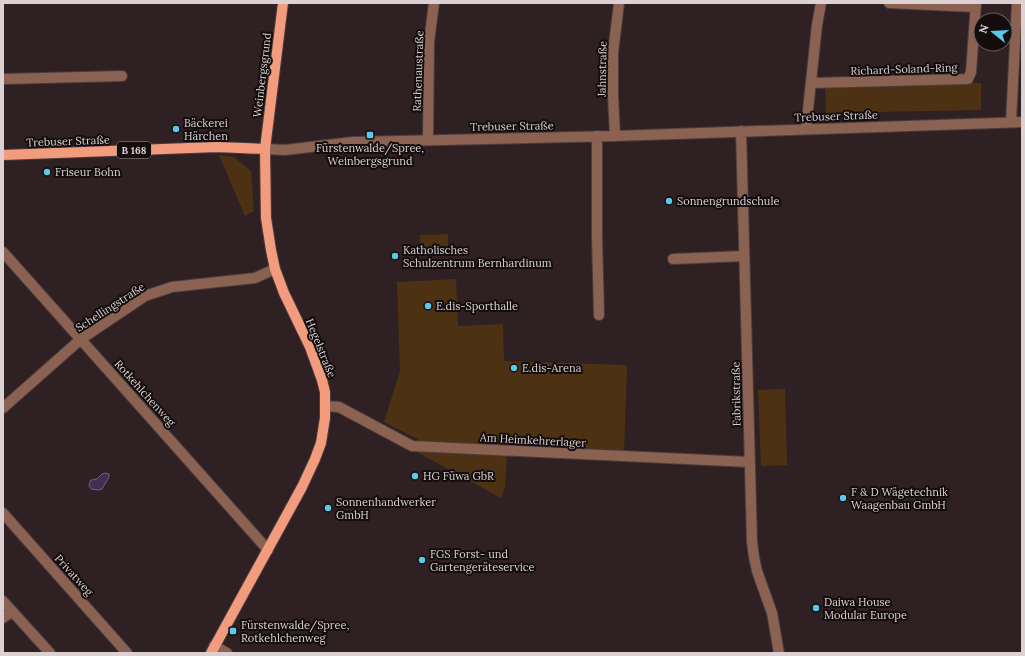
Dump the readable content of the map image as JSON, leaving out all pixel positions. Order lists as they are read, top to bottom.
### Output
{
  "streets": {
    "main road": [
      "Weinbergsgrund",
      "Trebuser Straße",
      "B 168",
      "Hegelstraße"
    ],
    "street": [
      "Jahnstraße",
      "Richard-Soland-Ring",
      "Rathenaustraße",
      "Schellingstraße",
      "Rotkehlchenweg",
      "Fabrikstraße",
      "Am Heimkehrerlager",
      "Privatweg"
    ]
  },
  "crossings": [
    ["Jahnstraße", "Trebuser Straße"],
    ["Rathenaustraße", "Trebuser Straße"],
    ["Weinbergsgrund", "Trebuser Straße"],
    ["Weinbergsgrund", "Hegelstraße"],
    ["Trebuser Straße", "Hegelstraße"],
    ["Trebuser Straße", "Fabrikstraße"],
    ["Schellingstraße", "Hegelstraße"],
    ["Schellingstraße", "Rotkehlchenweg"],
    ["Hegelstraße", "Rotkehlchenweg"],
    ["Hegelstraße", "Am Heimkehrerlager"],
    ["Fabrikstraße", "Am Heimkehrerlager"]
  ],
  "places": {
    "other": [
      "Bäckerei Härchen",
      "Friseur Bohn",
      "Sonnengrundschule",
      "Katholisches Schulzentrum Bernhardinum",
      "E.dis-Sporthalle",
      "E.dis-Arena",
      "HG Füwa GbR",
      "F & D Wägetechnik Waagenbau GmbH",
      "Sonnenhandwerker GmbH",
      "FGS Forst- und Gartengeräteservice",
      "Daiwa House Modular Europe"
    ],
    "transit": ["Fürstenwalde/Spree, Weinbergsgrund", "Fürstenwalde/Spree, Rotkehlchenweg"]
  },
  "north": "left"
}
